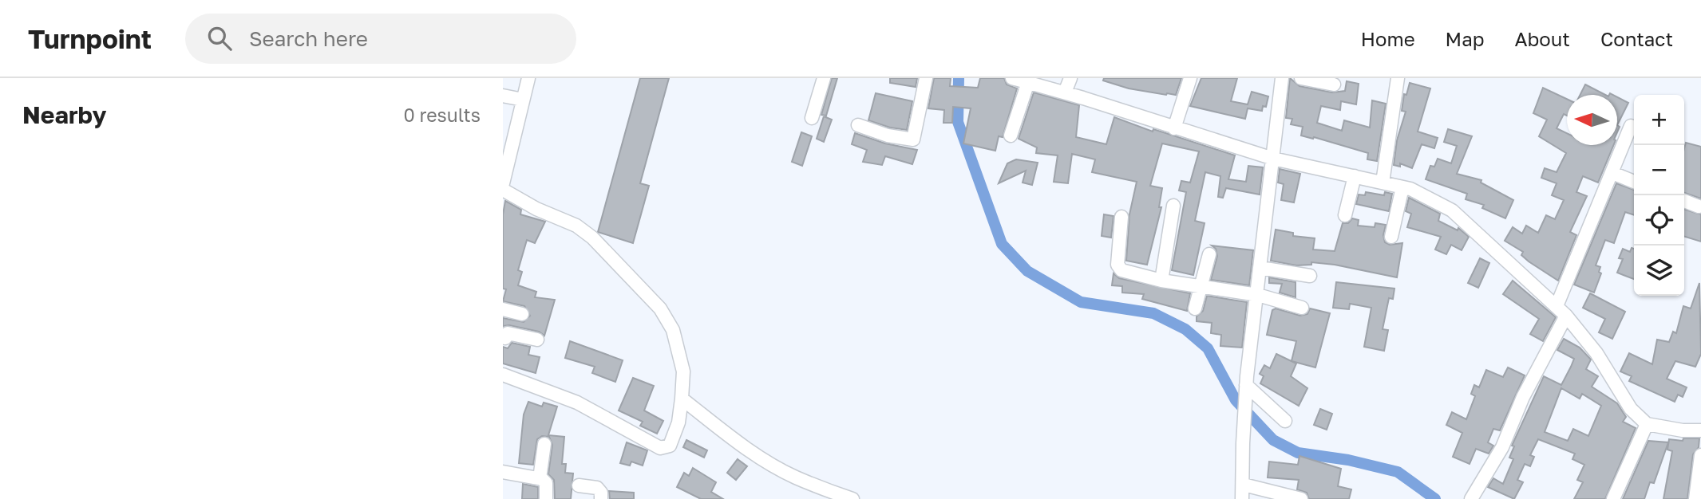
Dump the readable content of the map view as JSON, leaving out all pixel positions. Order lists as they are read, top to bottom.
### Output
{
  "north": "left",
  "page": {
    "header": "Turnpoint",
    "search": "Search here",
    "nav": [
      "Home",
      "Map",
      "About",
      "Contact"
    ],
    "heading": ["Nearby", "0 results"],
    "map_buttons": ["+", "−"]
  }
}
